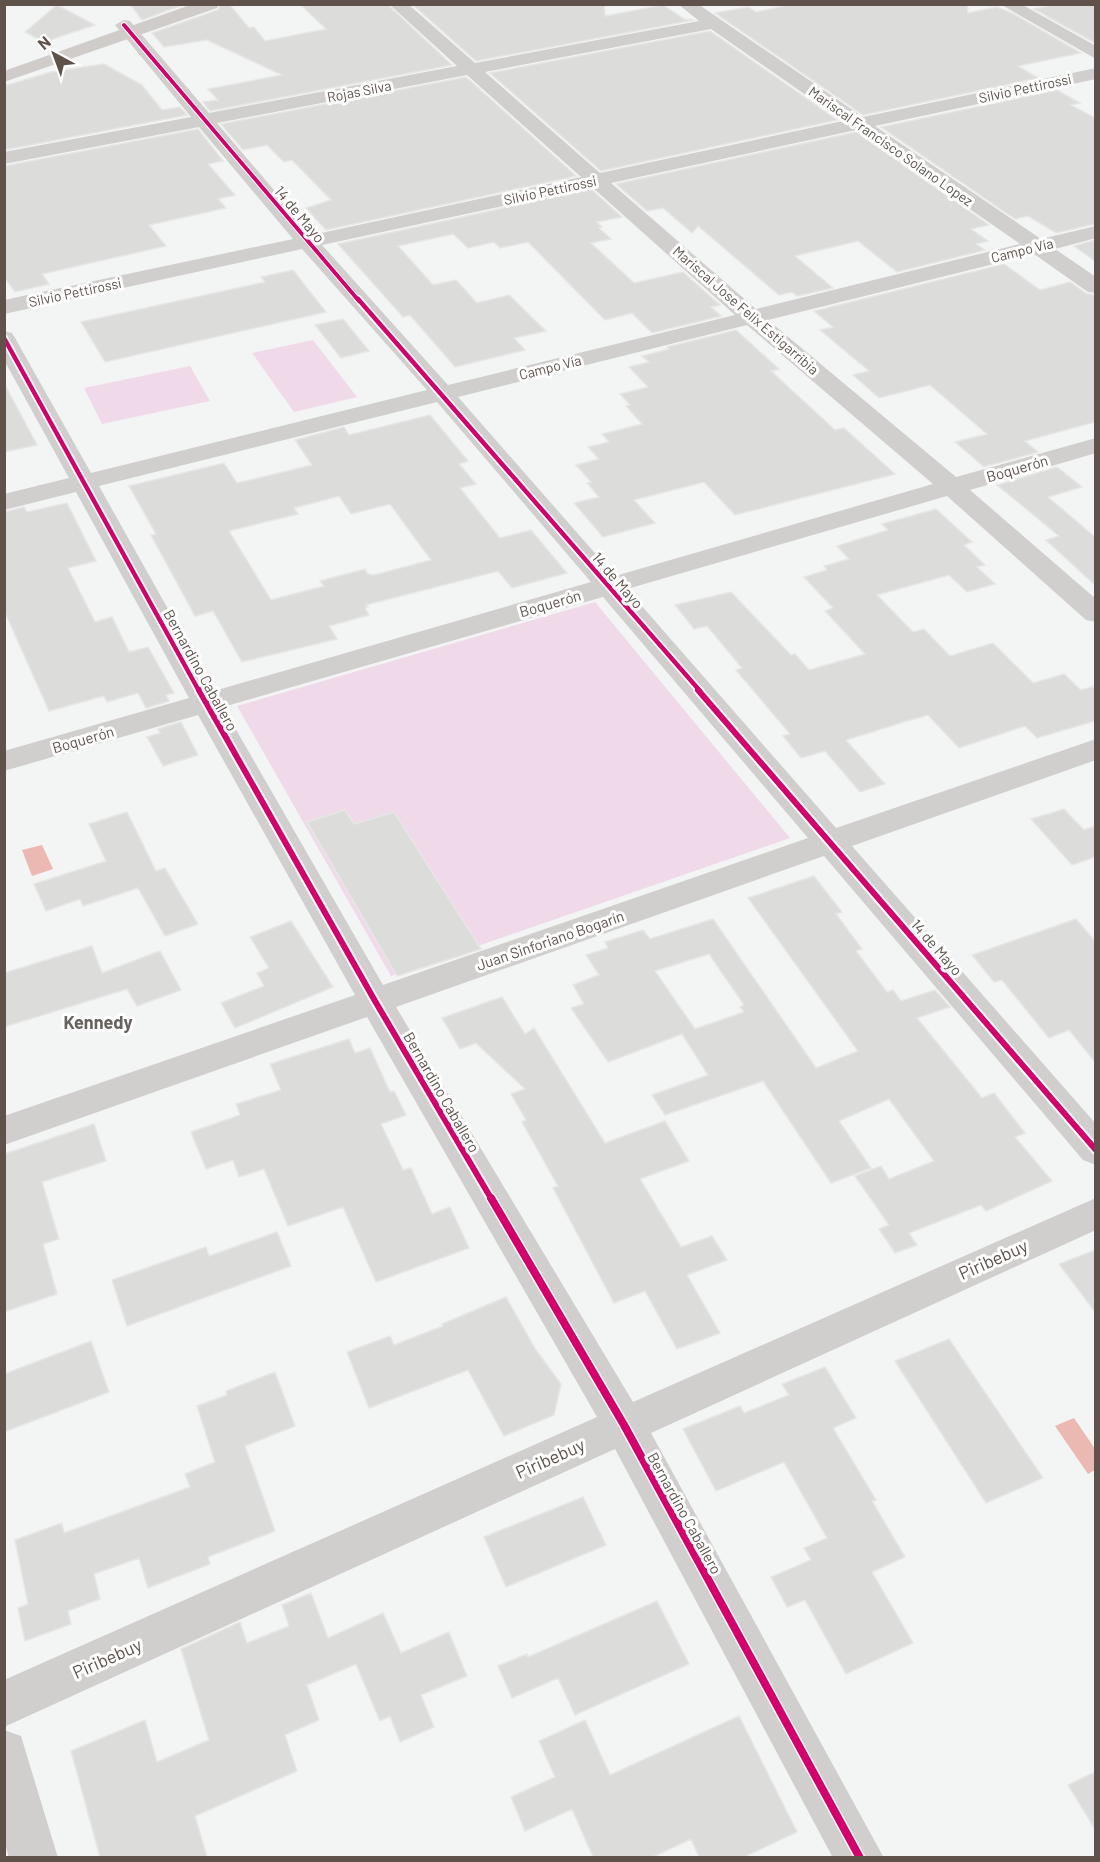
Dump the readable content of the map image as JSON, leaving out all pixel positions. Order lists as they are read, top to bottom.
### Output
{
  "streets": {
    "street": [
      "Silvio Pettirossi",
      "Rojas Silva",
      "Mariscal Francisco Solano Lopez",
      "14 de Mayo",
      "Campo Vía",
      "Mariscal Jose Felix Estigarribia",
      "Boquerón",
      "Bernardino Caballero",
      "Juan Sinforiano Bogarín",
      "Piribebuy"
    ]
  },
  "crossings": [
    ["Silvio Pettirossi", "Mariscal Francisco Solano Lopez"],
    ["Silvio Pettirossi", "14 de Mayo"],
    ["Silvio Pettirossi", "Mariscal Jose Felix Estigarribia"],
    ["Rojas Silva", "Mariscal Francisco Solano Lopez"],
    ["Rojas Silva", "14 de Mayo"],
    ["Rojas Silva", "Mariscal Jose Felix Estigarribia"],
    ["Mariscal Francisco Solano Lopez", "Campo Vía"],
    ["14 de Mayo", "Campo Vía"],
    ["14 de Mayo", "Boquerón"],
    ["14 de Mayo", "Juan Sinforiano Bogarín"],
    ["Campo Vía", "Mariscal Jose Felix Estigarribia"],
    ["Campo Vía", "Bernardino Caballero"],
    ["Mariscal Jose Felix Estigarribia", "Boquerón"],
    ["Boquerón", "Bernardino Caballero"],
    ["Bernardino Caballero", "Juan Sinforiano Bogarín"],
    ["Bernardino Caballero", "Piribebuy"]
  ],
  "districts": ["Kennedy"],
  "north": "top left"
}
